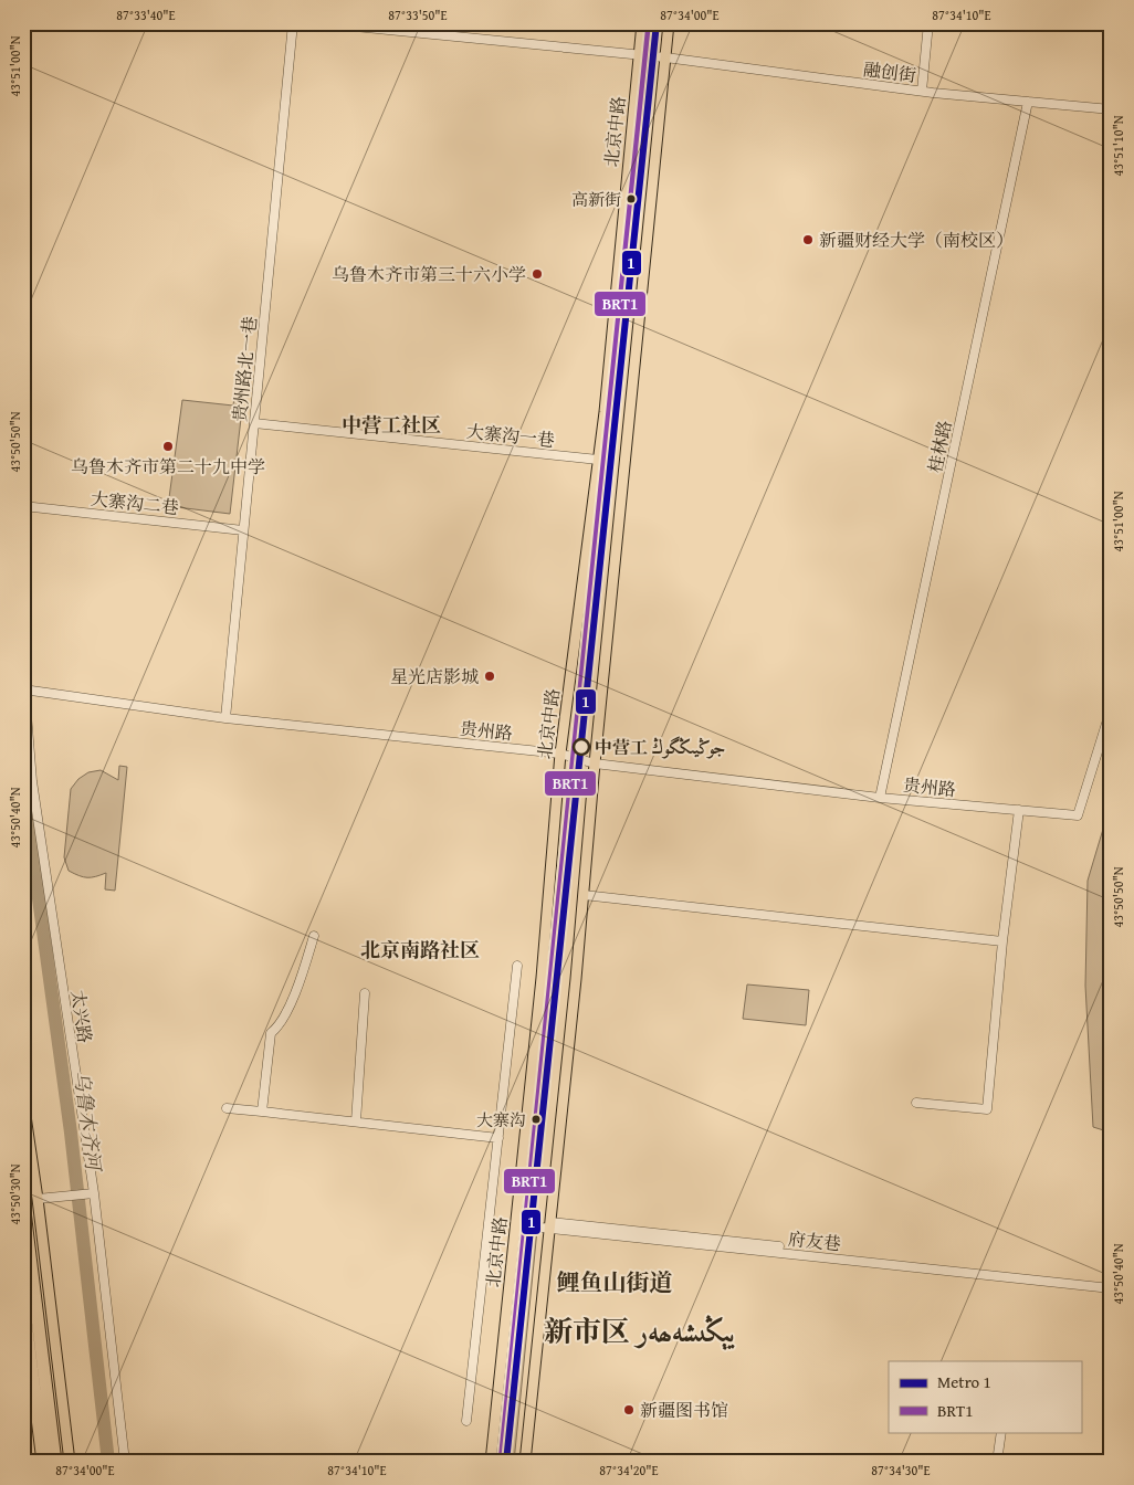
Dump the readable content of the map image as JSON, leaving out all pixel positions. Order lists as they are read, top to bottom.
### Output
{
  "streets": {
    "main road": ["北京中路"],
    "street": [
      "融创街",
      "贵州路北一巷",
      "大寨沟一巷",
      "桂林路",
      "大寨沟二巷",
      "贵州路",
      "太兴路",
      "府友巷"
    ]
  },
  "crossings": [
    ["融创街", "北京中路"],
    ["融创街", "桂林路"],
    ["北京中路", "大寨沟一巷"],
    ["北京中路", "贵州路"],
    ["北京中路", "府友巷"],
    ["贵州路北一巷", "大寨沟一巷"],
    ["贵州路北一巷", "大寨沟二巷"],
    ["贵州路北一巷", "贵州路"],
    ["桂林路", "贵州路"],
    ["贵州路", "太兴路"]
  ],
  "districts": [
    "中营工社区",
    "北京南路社区",
    "鲤鱼山街道",
    "新市区 يېڭىشەھەر"
  ],
  "water": ["乌鲁木齐河"],
  "places": [
    "高新街",
    "新疆财经大学（南校区）",
    "乌鲁木齐市第三十六小学",
    "乌鲁木齐市第二十九中学",
    "星光店影城",
    "中营工 جوڭيىڭگوڭ",
    "大寨沟",
    "新疆图书馆"
  ],
  "lines": ["metro line 1", "transit line BRT1"],
  "legend": ["Metro 1", "BRT1"],
  "coordinates": [
    "87°33'40\"E",
    "87°33'50\"E",
    "87°34'00\"E",
    "87°34'10\"E",
    "43°51'00\"N",
    "43°51'10\"N",
    "43°50'50\"N",
    "43°50'40\"N",
    "43°50'30\"N",
    "87°34'20\"E",
    "87°34'30\"E"
  ]
}
